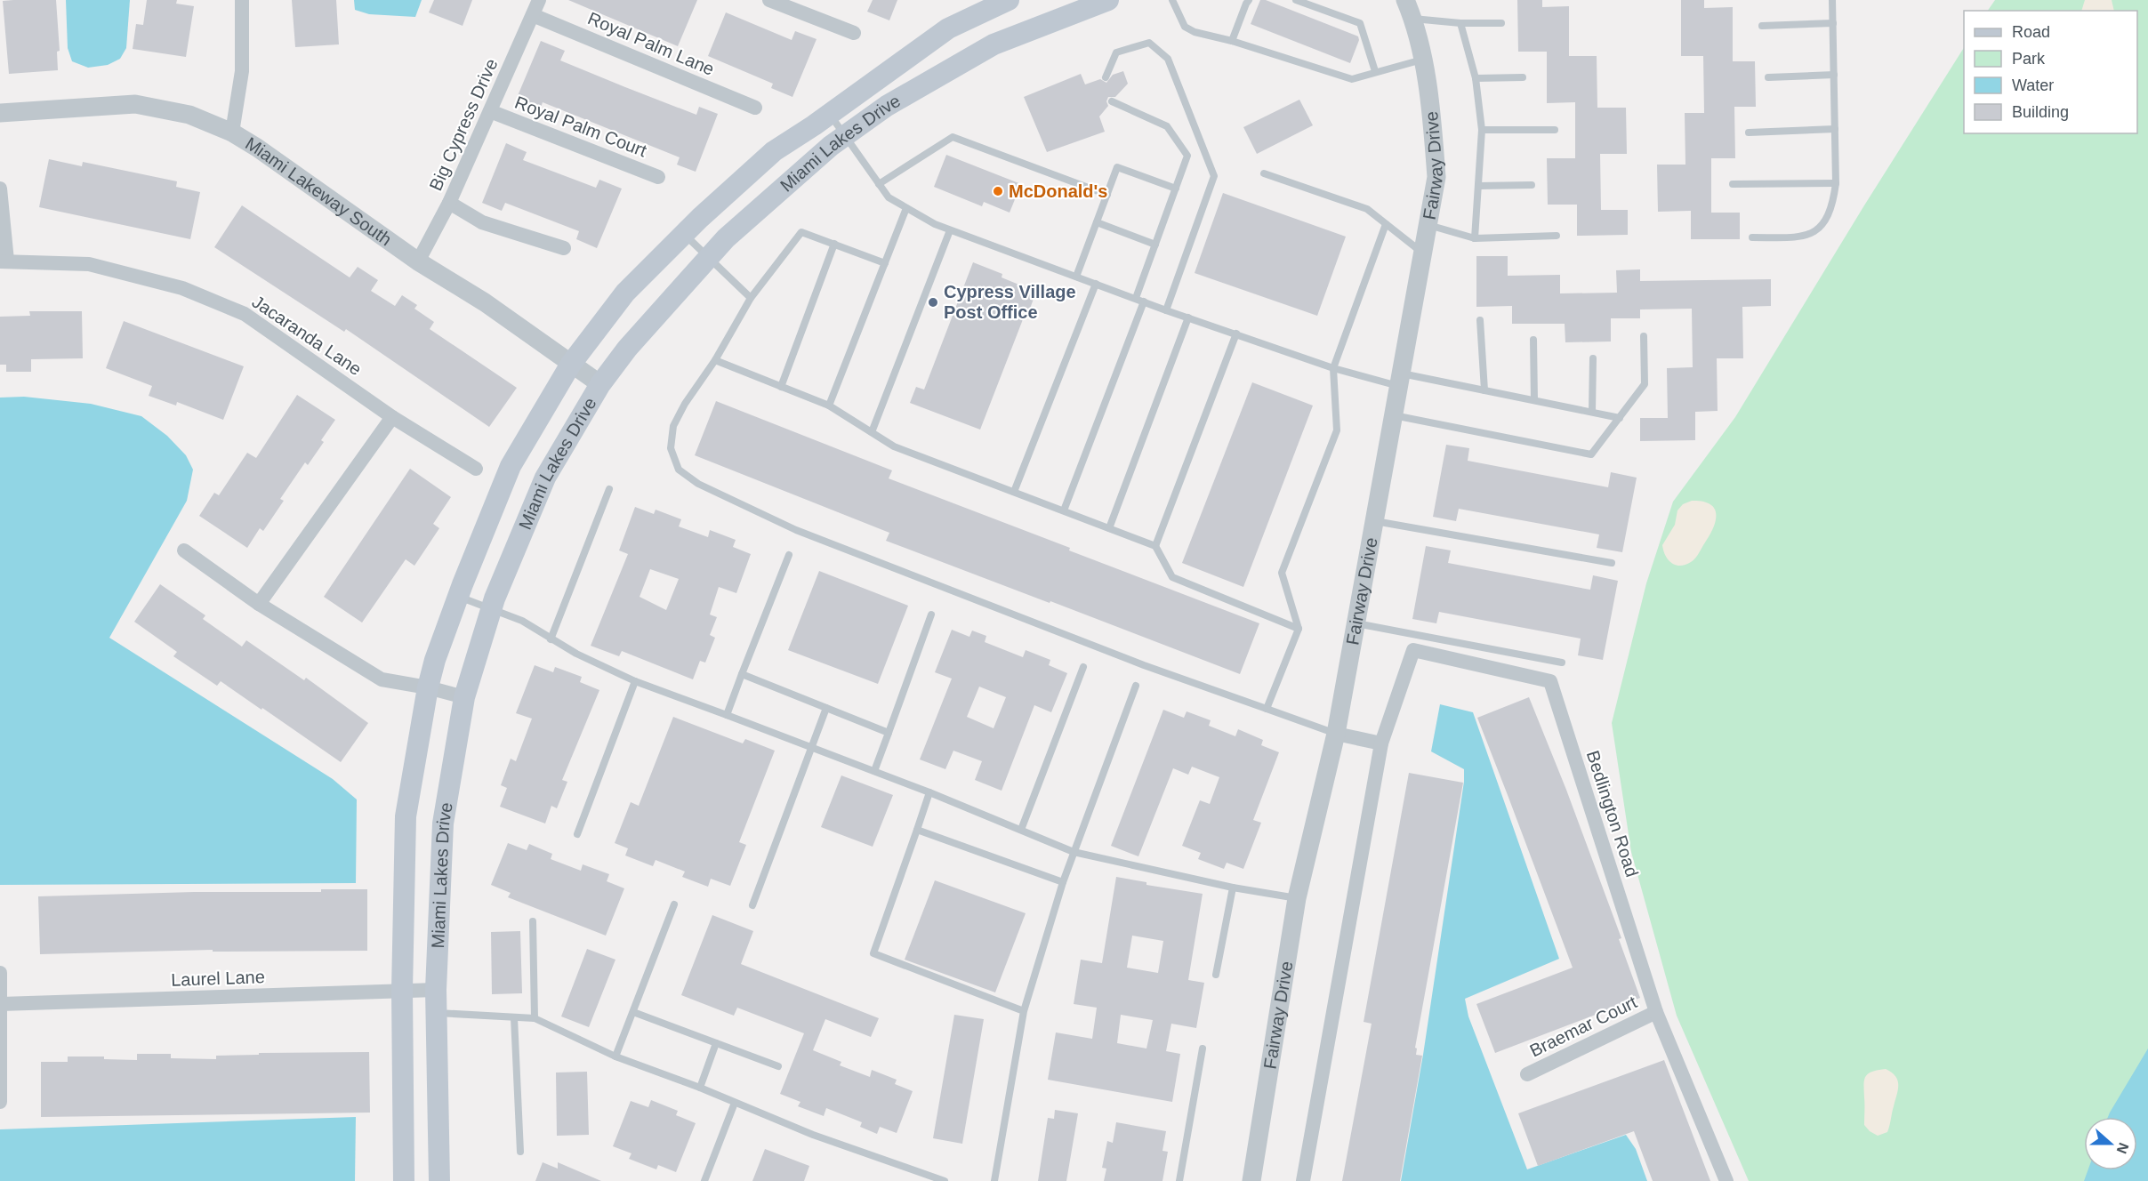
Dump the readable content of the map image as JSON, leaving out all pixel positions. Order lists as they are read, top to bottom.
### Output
{
  "streets": {
    "main road": ["Miami Lakes Drive"],
    "street": [
      "Royal Palm Lane",
      "Big Cypress Drive",
      "Royal Palm Court",
      "Fairway Drive",
      "Miami Lakeway South",
      "Jacaranda Lane",
      "Bedlington Road",
      "Laurel Lane",
      "Braemar Court"
    ]
  },
  "crossings": [
    ["Royal Palm Lane", "Big Cypress Drive"],
    ["Big Cypress Drive", "Royal Palm Court"],
    ["Big Cypress Drive", "Miami Lakeway South"],
    ["Miami Lakes Drive", "Miami Lakeway South"],
    ["Miami Lakes Drive", "Laurel Lane"],
    ["Bedlington Road", "Braemar Court"]
  ],
  "places": ["McDonald's", "Cypress Village Post Office"],
  "legend": [
    "Road",
    "Park",
    "Water",
    "Building"
  ],
  "north": "right"
}
